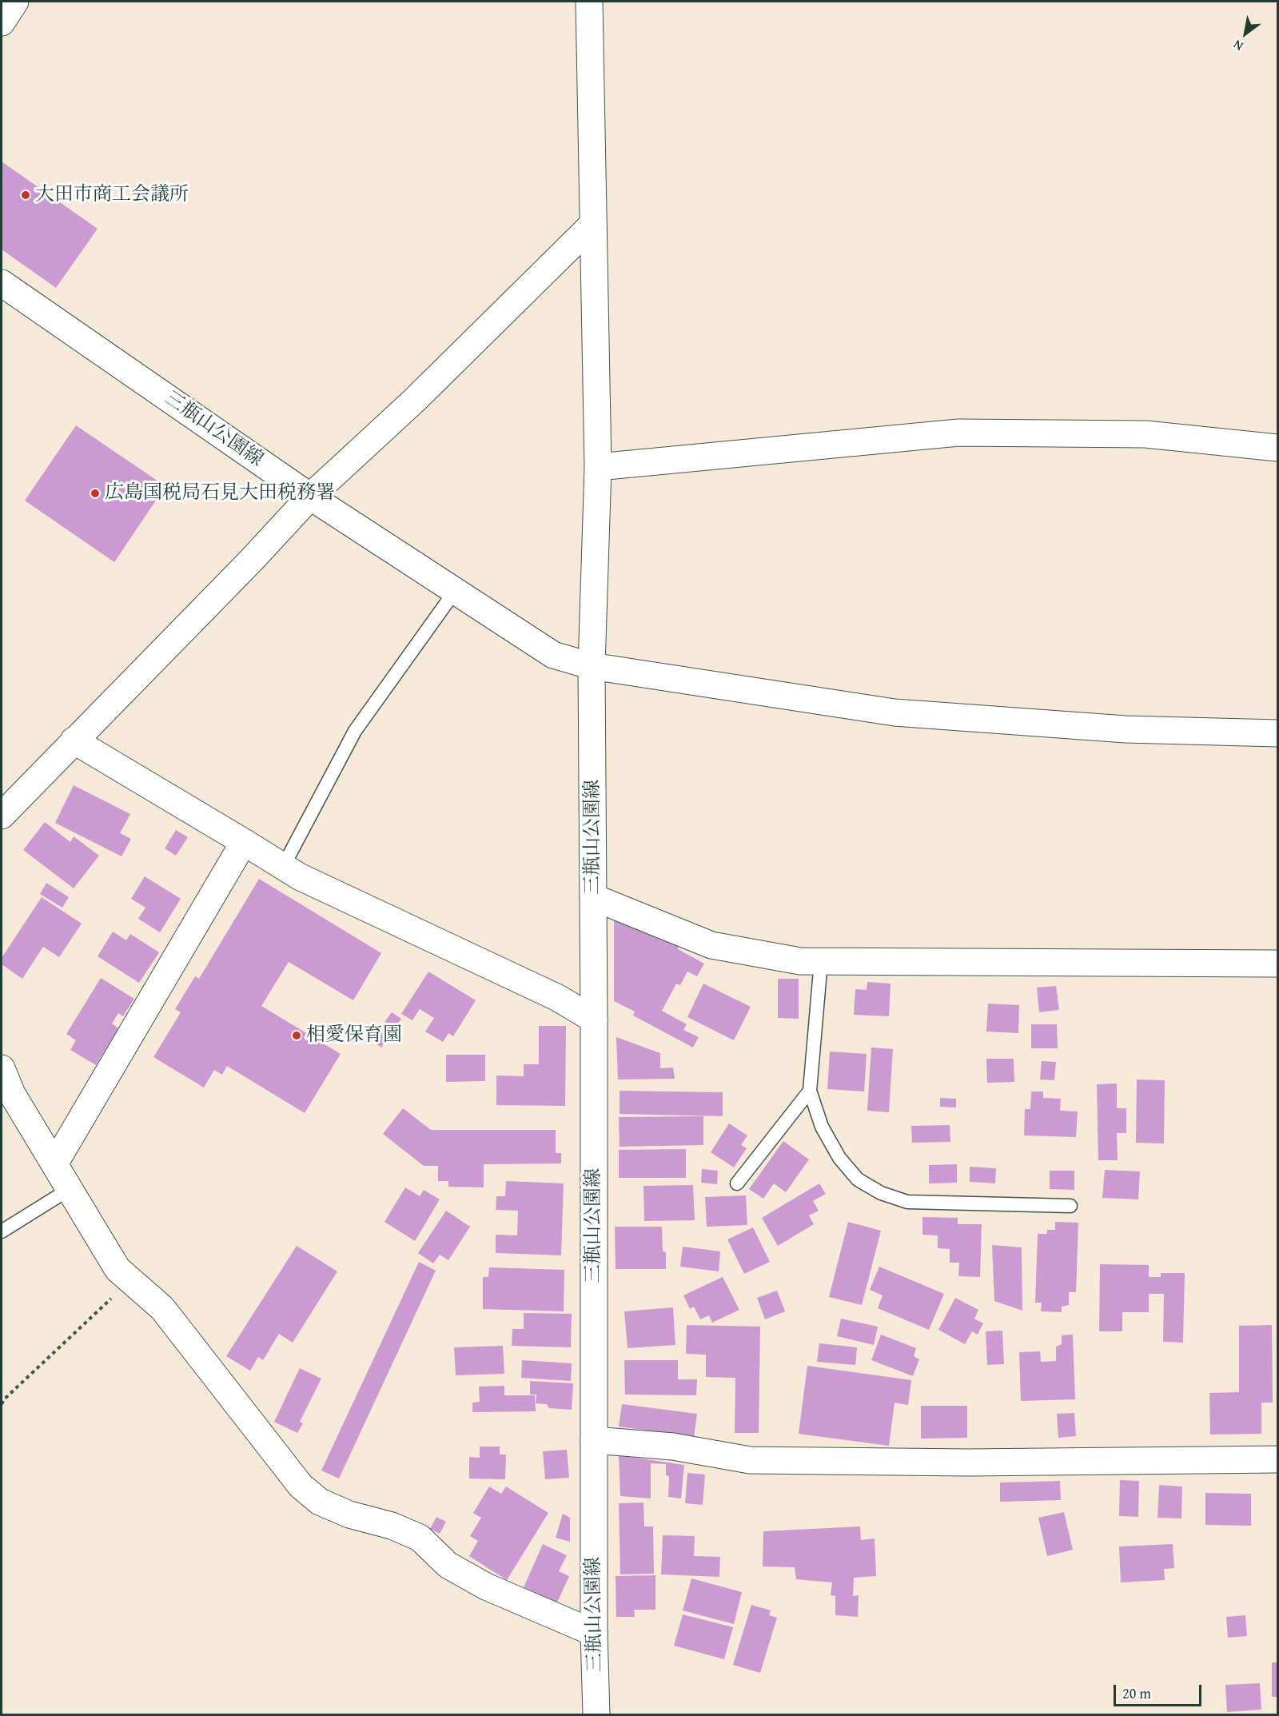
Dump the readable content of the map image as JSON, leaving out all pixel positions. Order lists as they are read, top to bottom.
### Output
{
  "streets": {
    "street": ["三瓶山公園線"]
  },
  "places": ["大田市商工会議所", "広島国税局石見大田税務署", "相愛保育園"],
  "scale_bar": "20 m",
  "north": "bottom left"
}
